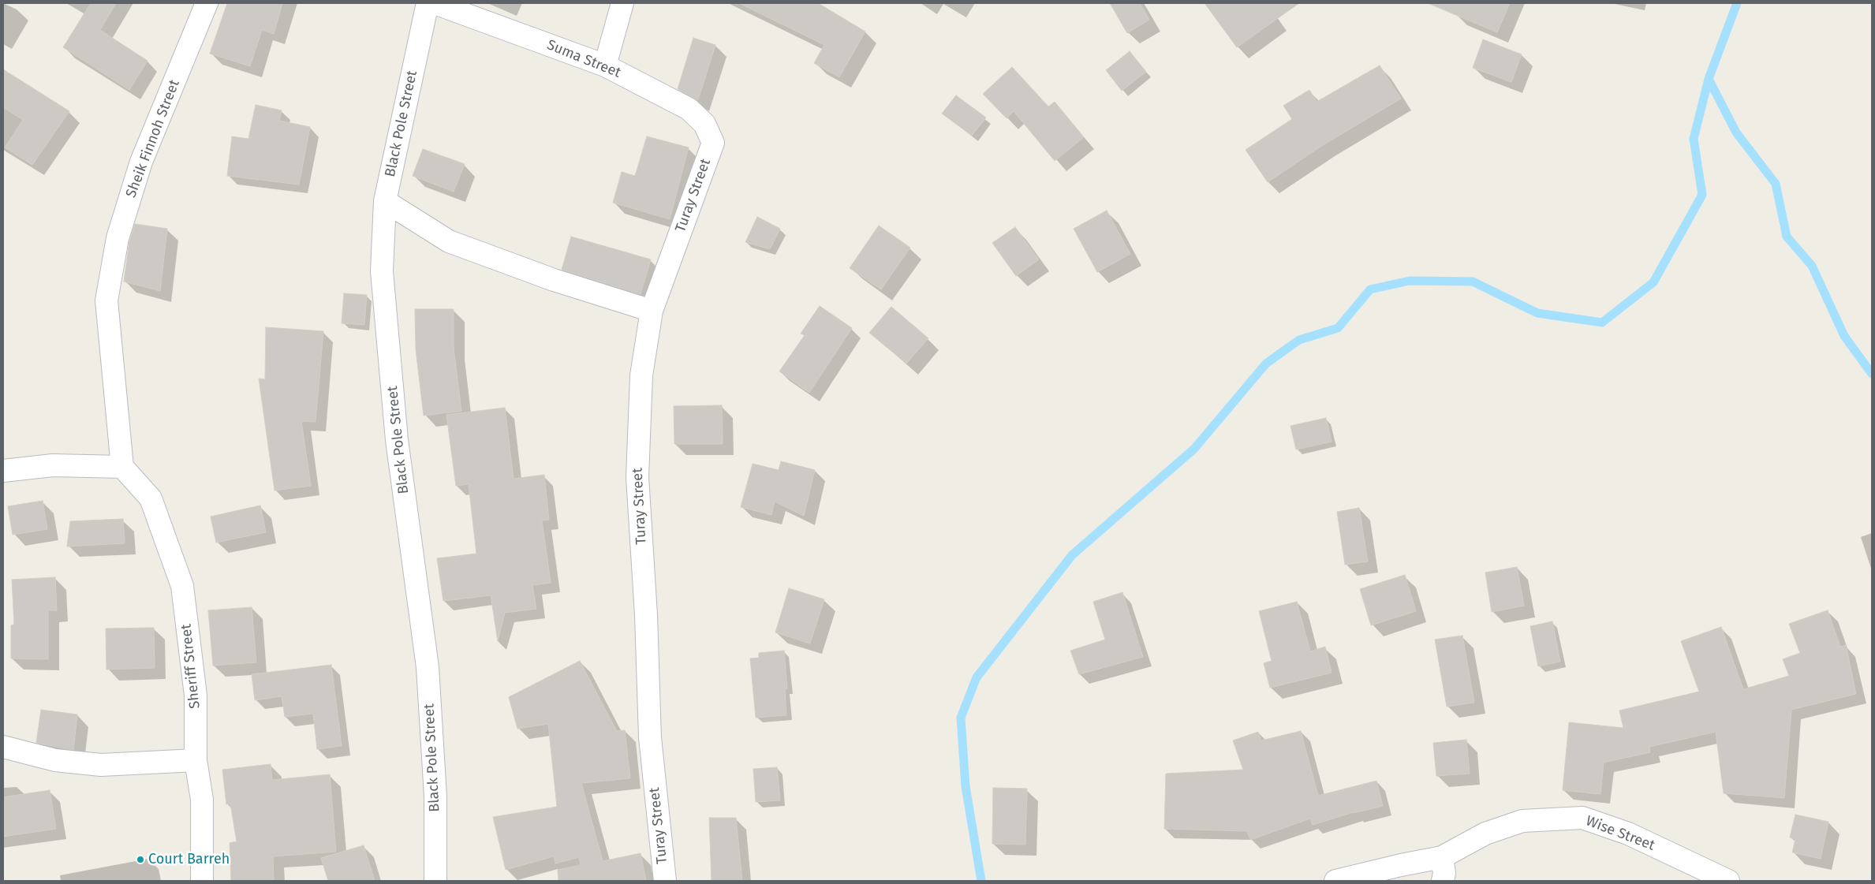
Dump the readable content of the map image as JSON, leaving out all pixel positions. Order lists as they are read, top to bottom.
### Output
{
  "streets": {
    "street": [
      "Suma Street",
      "Black Pole Street",
      "Sheik Finnoh Street",
      "Turay Street",
      "Sheriff Street",
      "Wise Street"
    ]
  },
  "crossings": [
    ["Suma Street", "Turay Street"],
    ["Sheik Finnoh Street", "Sheriff Street"]
  ],
  "places": ["Court Barreh"]
}
